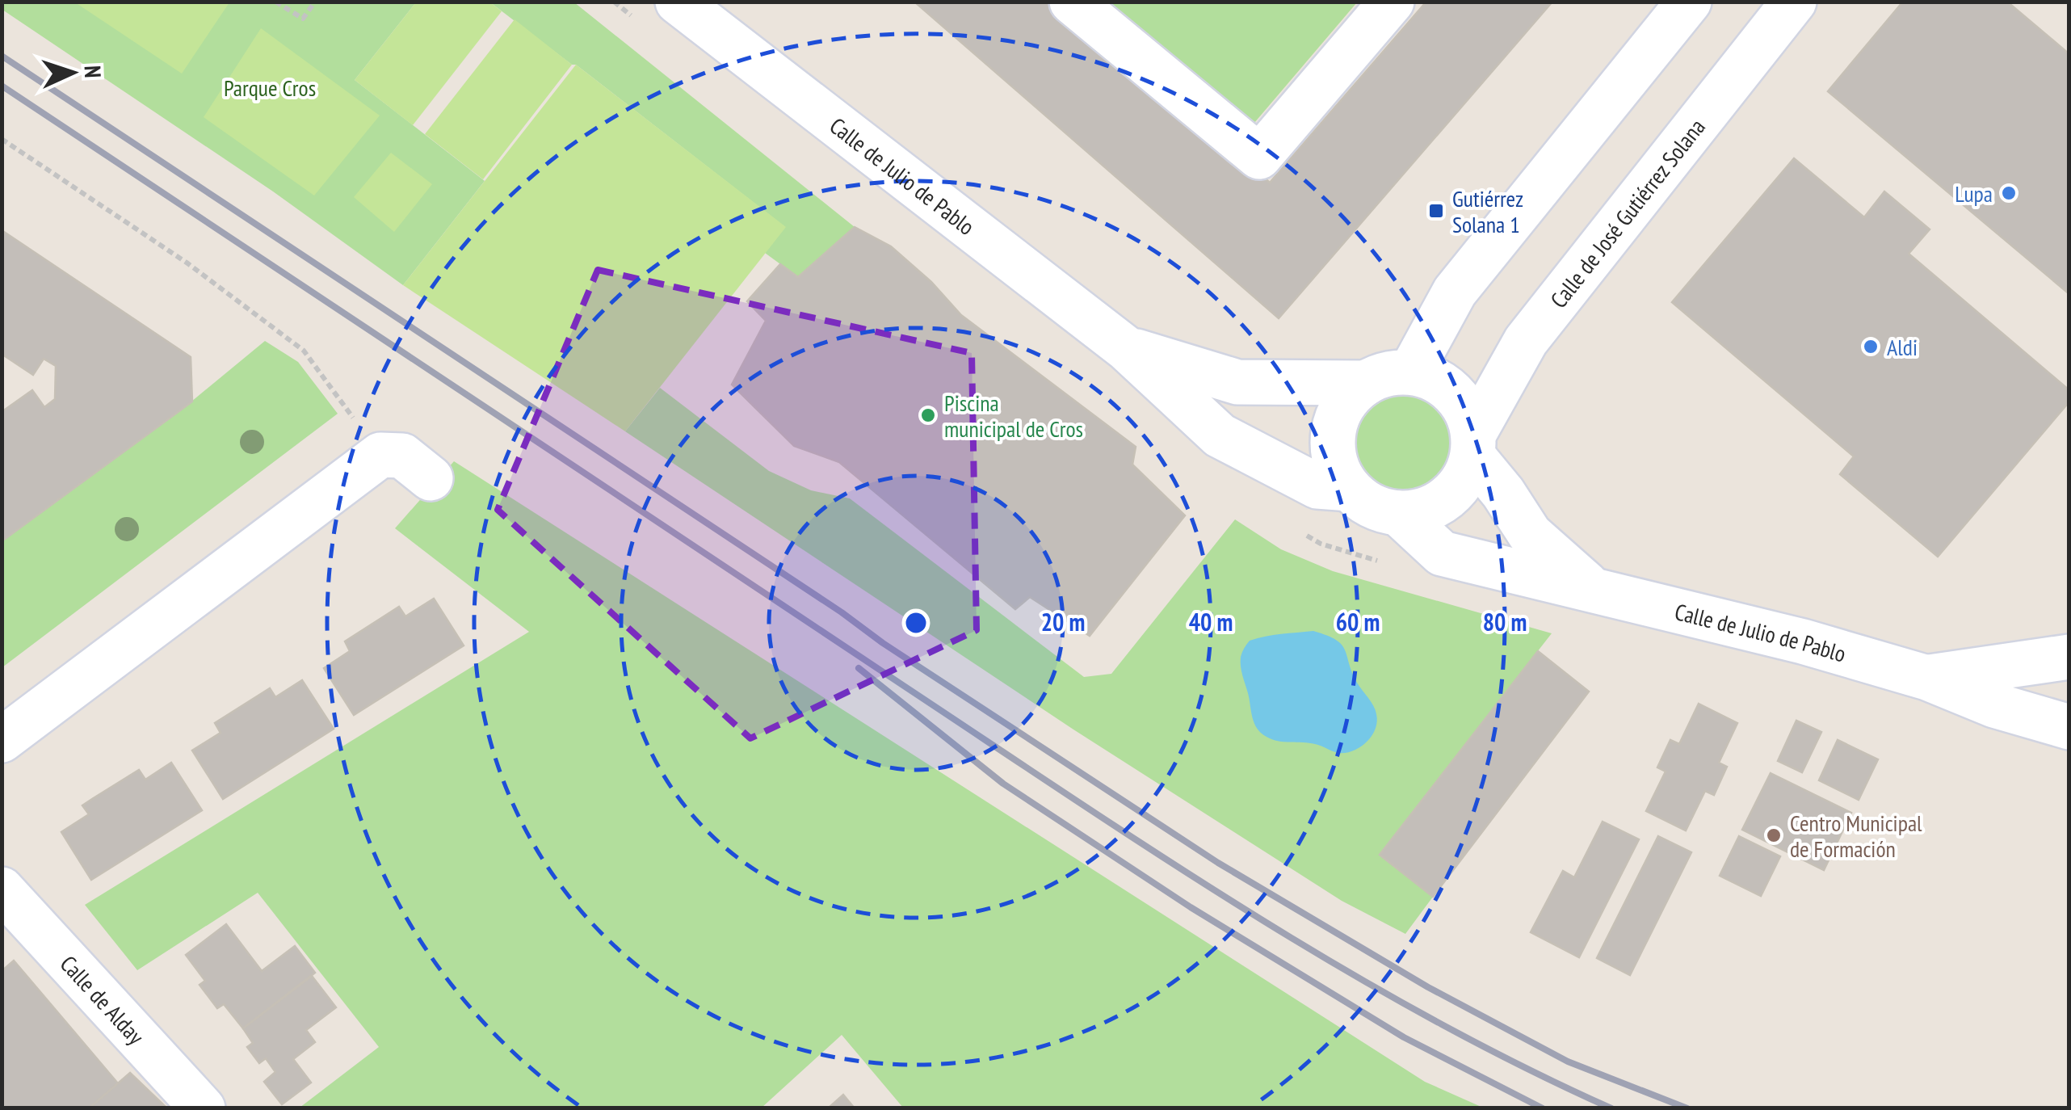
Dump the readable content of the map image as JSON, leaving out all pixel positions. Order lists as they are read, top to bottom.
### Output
{
  "streets": {
    "street": ["Calle de Julio de Pablo", "Calle de José Gutiérrez Solana", "Calle de Alday"]
  },
  "crossings": [
    ["Calle de Julio de Pablo", "Calle de José Gutiérrez Solana"]
  ],
  "parks": ["Parque Cros"],
  "places": {
    "other": [
      "Lupa",
      "Aldi",
      "Piscina municipal de Cros",
      "Centro Municipal de Formación"
    ],
    "transit": ["Gutiérrez Solana 1"]
  },
  "north": "right",
  "rings": [
    "20 m",
    "40 m",
    "60 m",
    "80 m"
  ]
}
